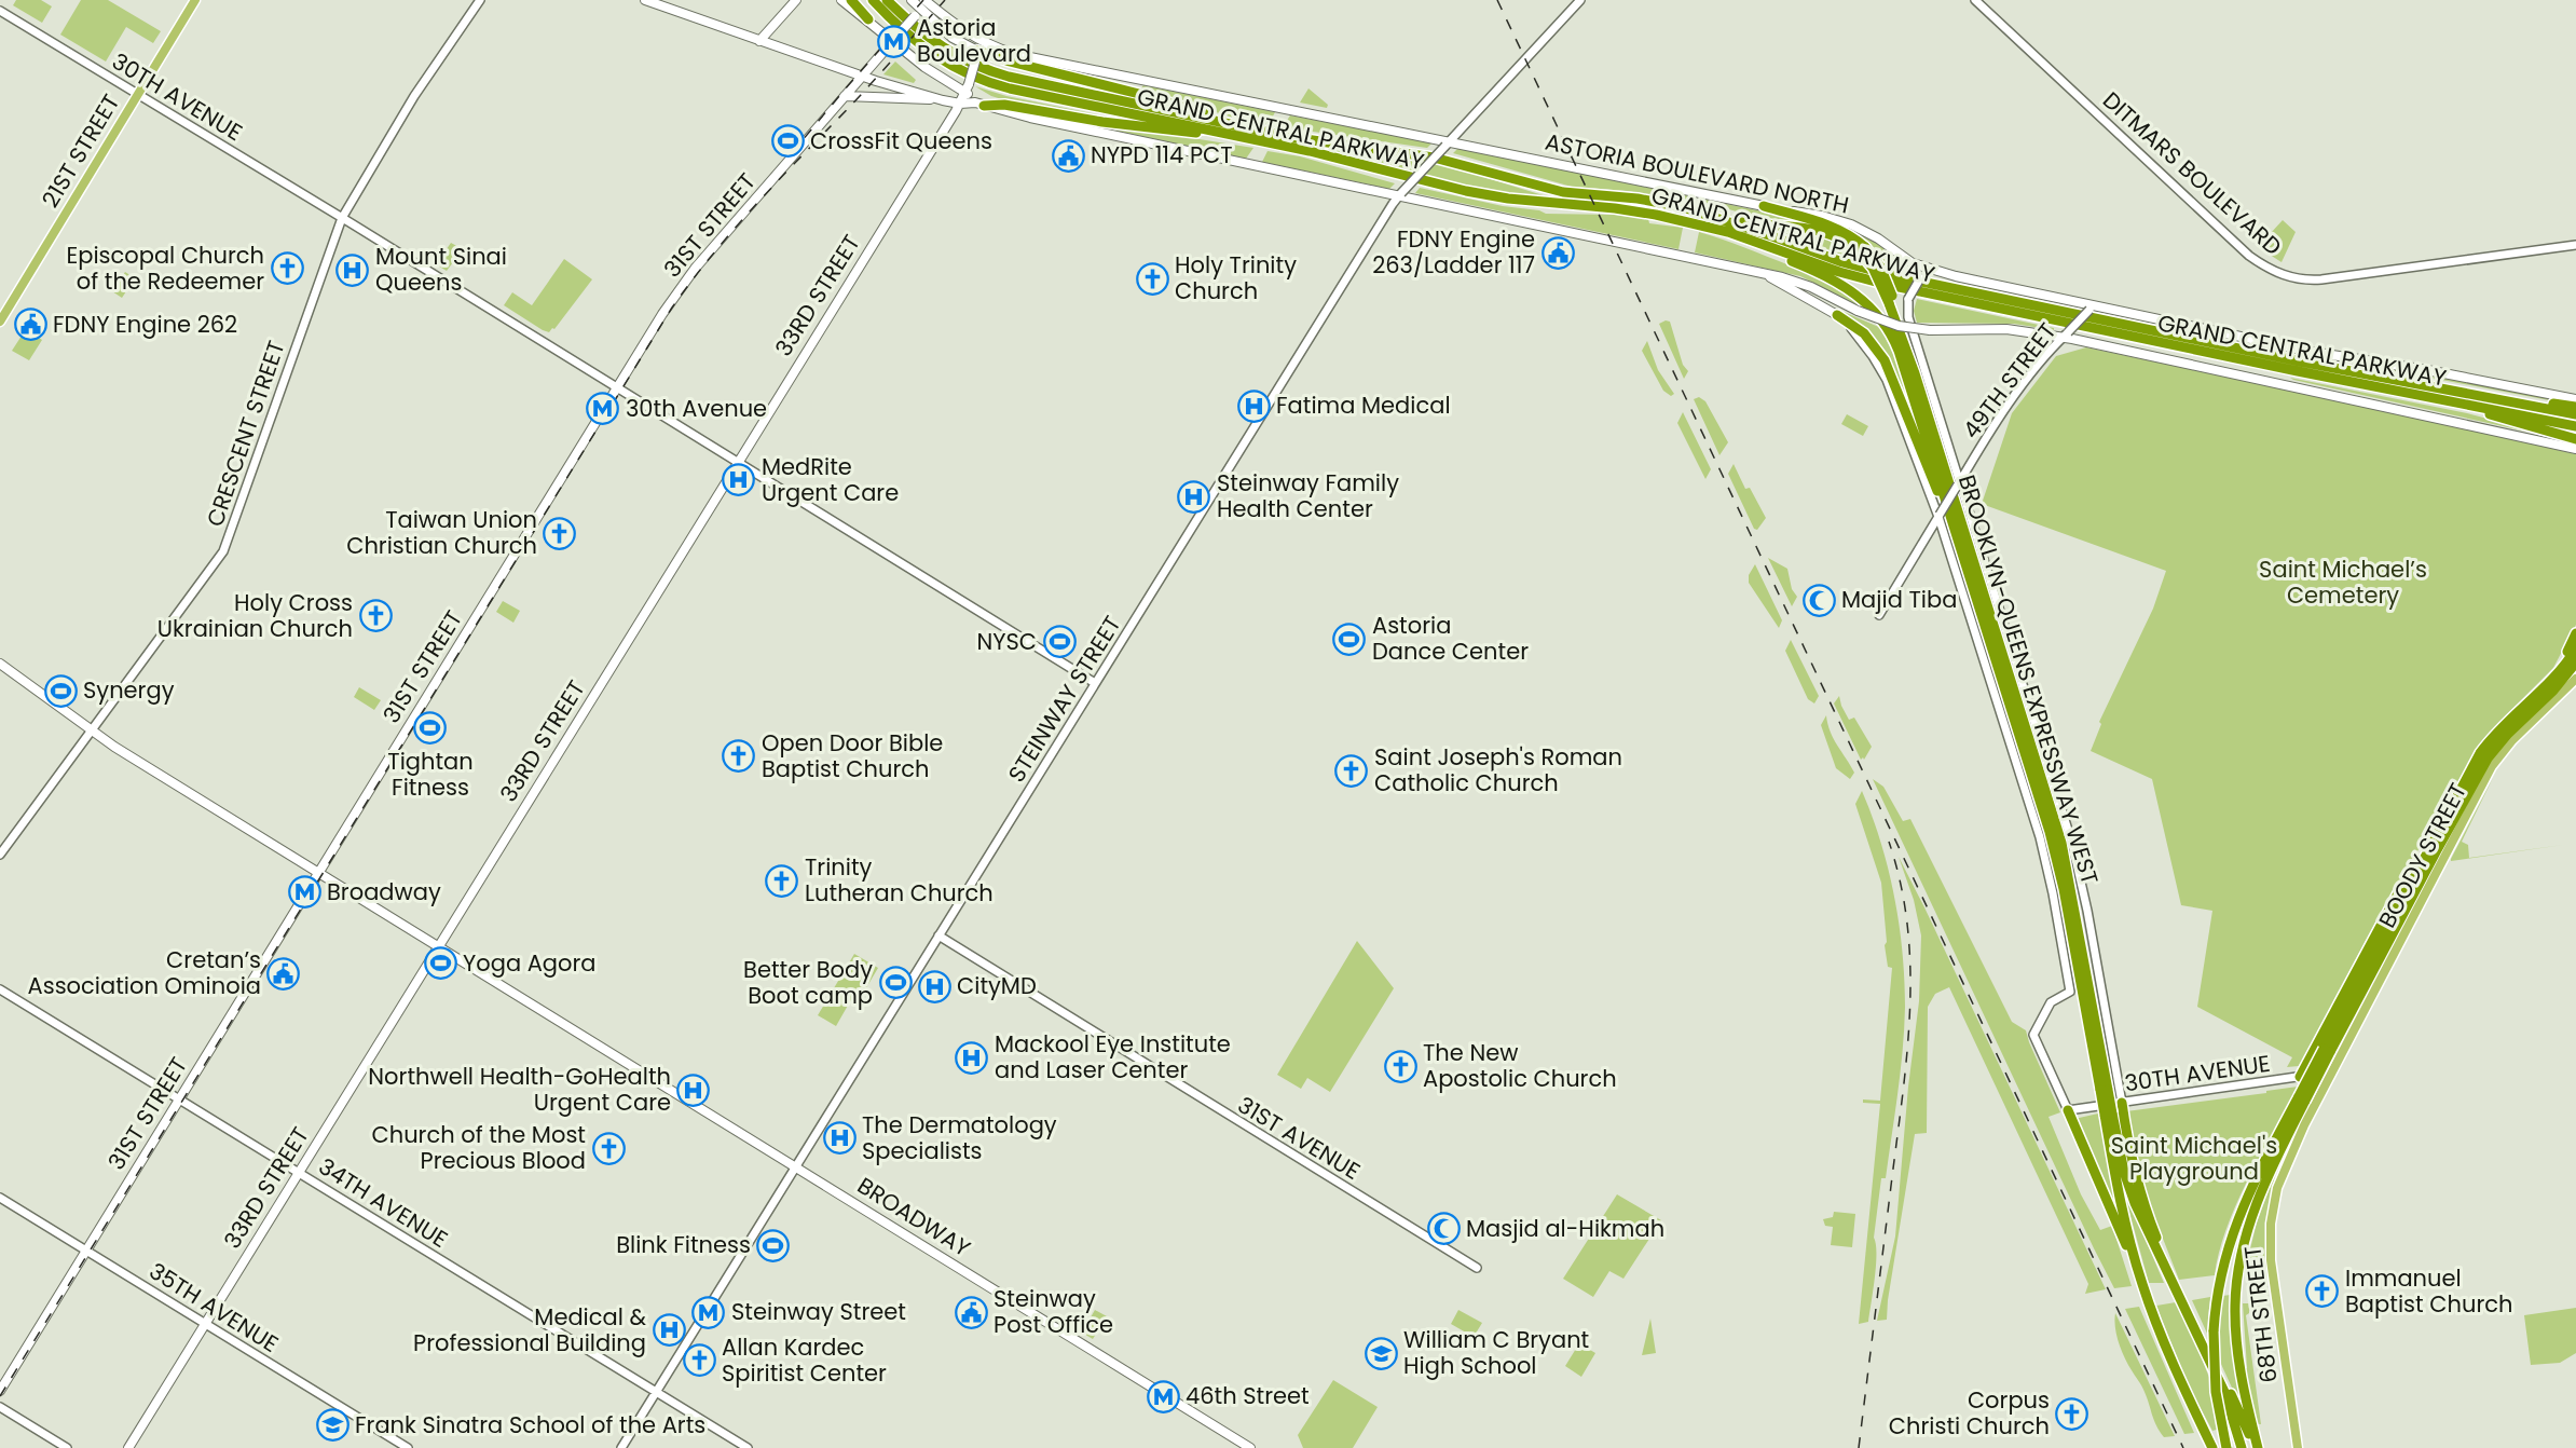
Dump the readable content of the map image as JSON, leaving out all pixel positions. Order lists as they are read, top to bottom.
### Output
{
  "streets": {
    "highway": ["GRAND CENTRAL PARKWAY", "BROOKLYN-QUEENS EXPRESSWAY WEST"],
    "main road": [
      "21ST STREET",
      "ASTORIA BOULEVARD NORTH",
      "31ST STREET",
      "33RD STREET",
      "BOODY STREET",
      "BROADWAY",
      "68TH STREET"
    ],
    "street": [
      "30TH AVENUE",
      "DITMARS BOULEVARD",
      "49TH STREET",
      "CRESCENT STREET",
      "STEINWAY STREET",
      "31ST AVENUE",
      "34TH AVENUE",
      "35TH AVENUE"
    ]
  },
  "crossings": [
    ["30TH AVENUE", "21ST STREET"],
    ["30TH AVENUE", "31ST STREET"],
    ["30TH AVENUE", "33RD STREET"],
    ["30TH AVENUE", "CRESCENT STREET"],
    ["30TH AVENUE", "BROOKLYN-QUEENS EXPRESSWAY WEST"],
    ["30TH AVENUE", "STEINWAY STREET"],
    ["30TH AVENUE", "BOODY STREET"],
    ["30TH AVENUE", "68TH STREET"],
    ["GRAND CENTRAL PARKWAY", "BROOKLYN-QUEENS EXPRESSWAY WEST"],
    ["ASTORIA BOULEVARD NORTH", "31ST STREET"],
    ["ASTORIA BOULEVARD NORTH", "49TH STREET"],
    ["ASTORIA BOULEVARD NORTH", "BROOKLYN-QUEENS EXPRESSWAY WEST"],
    ["ASTORIA BOULEVARD NORTH", "STEINWAY STREET"],
    ["31ST STREET", "34TH AVENUE"],
    ["31ST STREET", "BROADWAY"],
    ["31ST STREET", "35TH AVENUE"],
    ["33RD STREET", "34TH AVENUE"],
    ["33RD STREET", "BROADWAY"],
    ["33RD STREET", "35TH AVENUE"],
    ["49TH STREET", "BROOKLYN-QUEENS EXPRESSWAY WEST"],
    ["CRESCENT STREET", "BROADWAY"],
    ["STEINWAY STREET", "31ST AVENUE"],
    ["STEINWAY STREET", "34TH AVENUE"],
    ["STEINWAY STREET", "BROADWAY"],
    ["BOODY STREET", "68TH STREET"]
  ],
  "parks": ["Saint Michael’s Cemetery", "Saint Michael's Playground"],
  "places": {
    "metro station": [
      "Astoria Boulevard",
      "30th Avenue",
      "Broadway",
      "Steinway Street",
      "46th Street"
    ],
    "sports": [
      "CrossFit Queens",
      "Astoria Dance Center",
      "NYSC",
      "Synergy",
      "Tightan Fitness",
      "Yoga Agora",
      "Better Body Boot camp",
      "Blink Fitness"
    ],
    "public building": [
      "NYPD 114 PCT",
      "FDNY Engine 263/Ladder 117",
      "FDNY Engine 262",
      "Cretan’s Association Ominoia",
      "Steinway Post Office"
    ],
    "church": [
      "Episcopal Church of the Redeemer",
      "Holy Trinity Church",
      "Taiwan Union Christian Church",
      "Holy Cross Ukrainian Church",
      "Open Door Bible Baptist Church",
      "Saint Joseph's Roman Catholic Church",
      "Trinity Lutheran Church",
      "The New Apostolic Church",
      "Church of the Most Precious Blood",
      "Immanuel Baptist Church",
      "Allan Kardec Spiritist Center",
      "Corpus Christi Church"
    ],
    "hospital": [
      "Mount Sinai Queens",
      "Fatima Medical",
      "MedRite Urgent Care",
      "Steinway Family Health Center",
      "CityMD",
      "Mackool Eye Institute and Laser Center",
      "Northwell Health-GoHealth Urgent Care",
      "The Dermatology Specialists",
      "Medical & Professional Building"
    ],
    "mosque": ["Majid Tiba", "Masjid al-Hikmah"],
    "school or university": ["William C Bryant High School", "Frank Sinatra School of the Arts"]
  }
}
